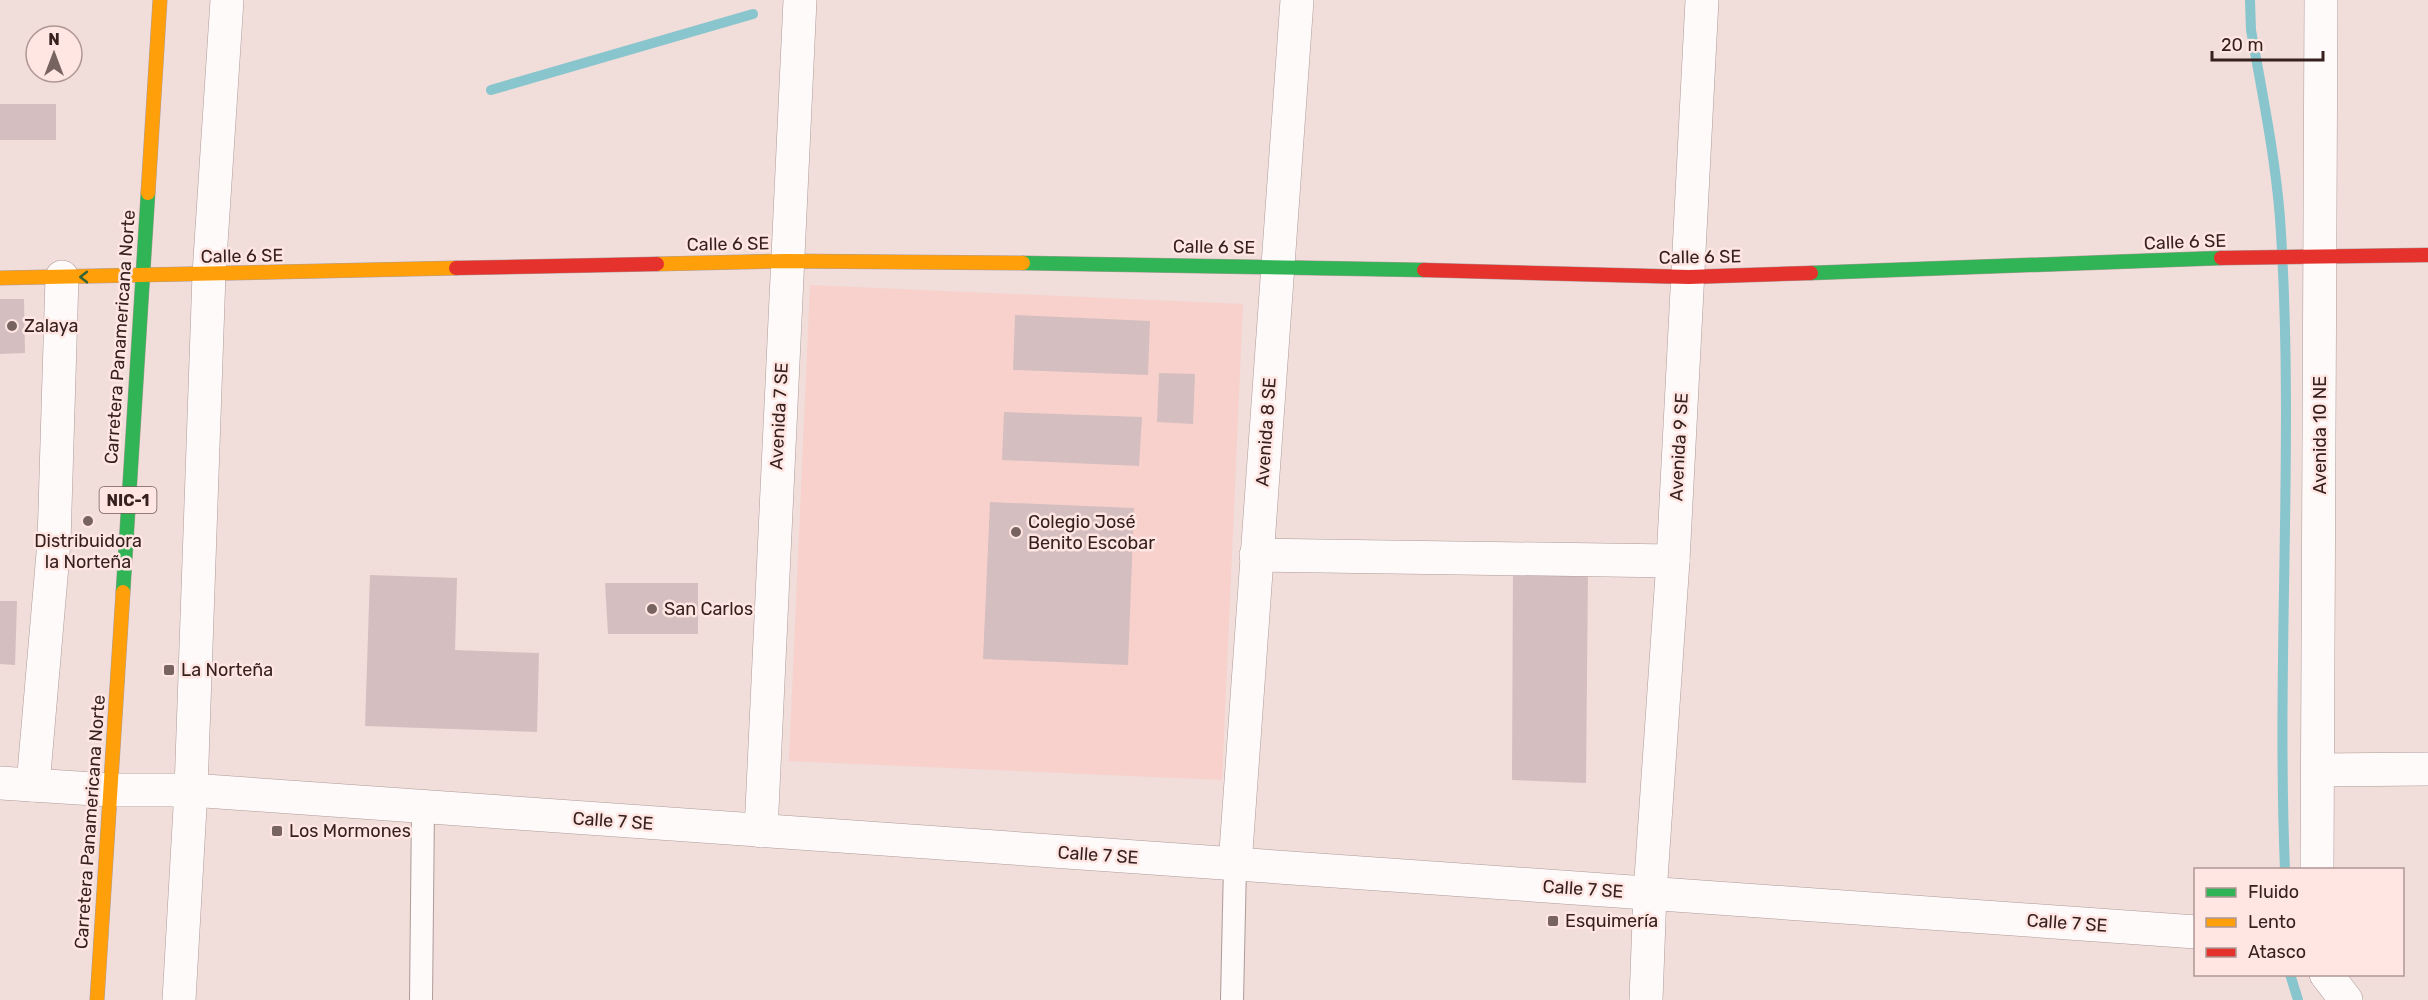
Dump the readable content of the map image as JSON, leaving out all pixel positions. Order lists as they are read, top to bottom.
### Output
{
  "streets": {
    "main road": ["Calle 6 SE", "Carretera Panamericana Norte", "NIC-1"],
    "street": [
      "Avenida 7 SE",
      "Avenida 8 SE",
      "Avenida 10 NE",
      "Avenida 9 SE",
      "Calle 7 SE"
    ]
  },
  "crossings": [
    ["Calle 6 SE", "Carretera Panamericana Norte"],
    ["Calle 6 SE", "Avenida 7 SE"],
    ["Calle 6 SE", "Avenida 8 SE"],
    ["Calle 6 SE", "Avenida 10 NE"],
    ["Calle 6 SE", "Avenida 9 SE"],
    ["Carretera Panamericana Norte", "Calle 7 SE"],
    ["Avenida 7 SE", "Calle 7 SE"],
    ["Avenida 8 SE", "Calle 7 SE"],
    ["Avenida 9 SE", "Calle 7 SE"]
  ],
  "places": {
    "other": [
      "Zalaya",
      "Distribuidora la Norteña",
      "Colegio José Benito Escobar",
      "San Carlos"
    ],
    "transit": ["La Norteña", "Los Mormones", "Esquimería"]
  },
  "legend": ["Fluido", "Lento", "Atasco"],
  "scale_bar": "20 m",
  "north": "top"
}
